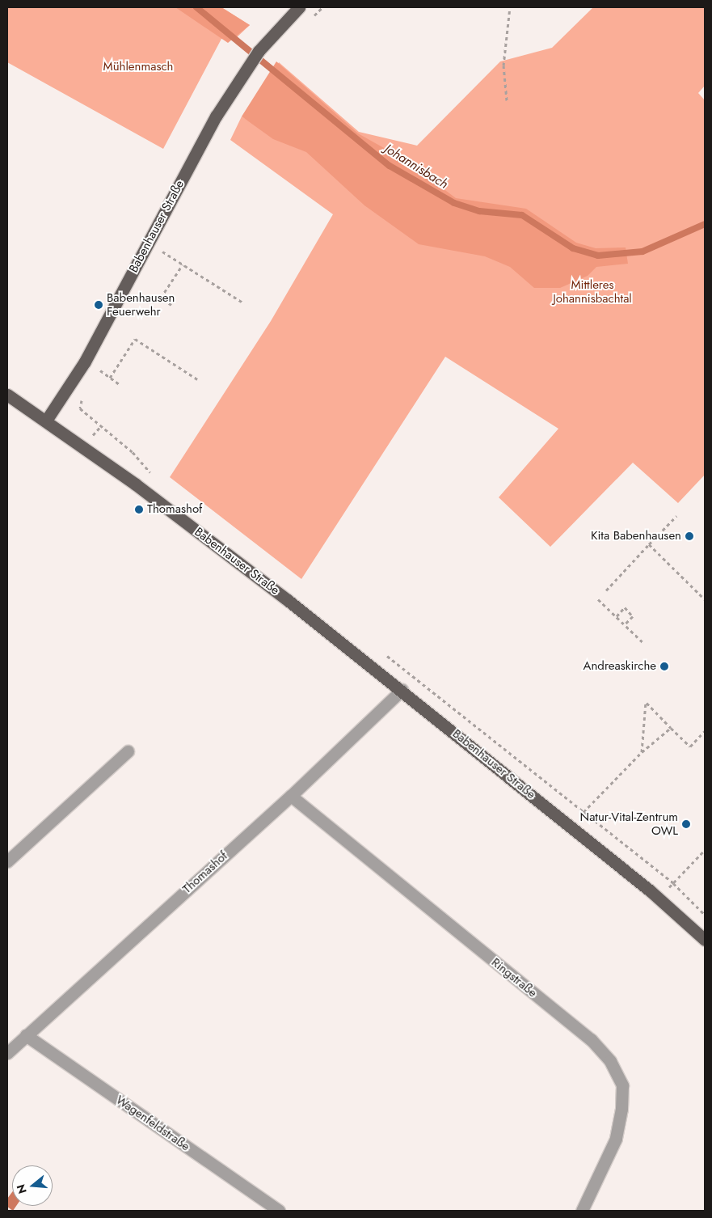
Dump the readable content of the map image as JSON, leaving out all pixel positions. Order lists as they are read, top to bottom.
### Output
{
  "streets": {
    "main road": ["Babenhauser Straße"],
    "street": ["Thomashof", "Ringstraße", "Wagenfeldstraße"]
  },
  "crossings": [
    ["Babenhauser Straße", "Thomashof"],
    ["Thomashof", "Ringstraße"],
    ["Thomashof", "Wagenfeldstraße"]
  ],
  "water": ["Johannisbach"],
  "parks": ["Mühlenmasch", "Mittleres Johannisbachtal"],
  "places": [
    "Babenhausen Feuerwehr",
    "Thomashof",
    "Kita Babenhausen",
    "Andreaskirche",
    "Natur-Vital-Zentrum OWL"
  ],
  "north": "left"
}
